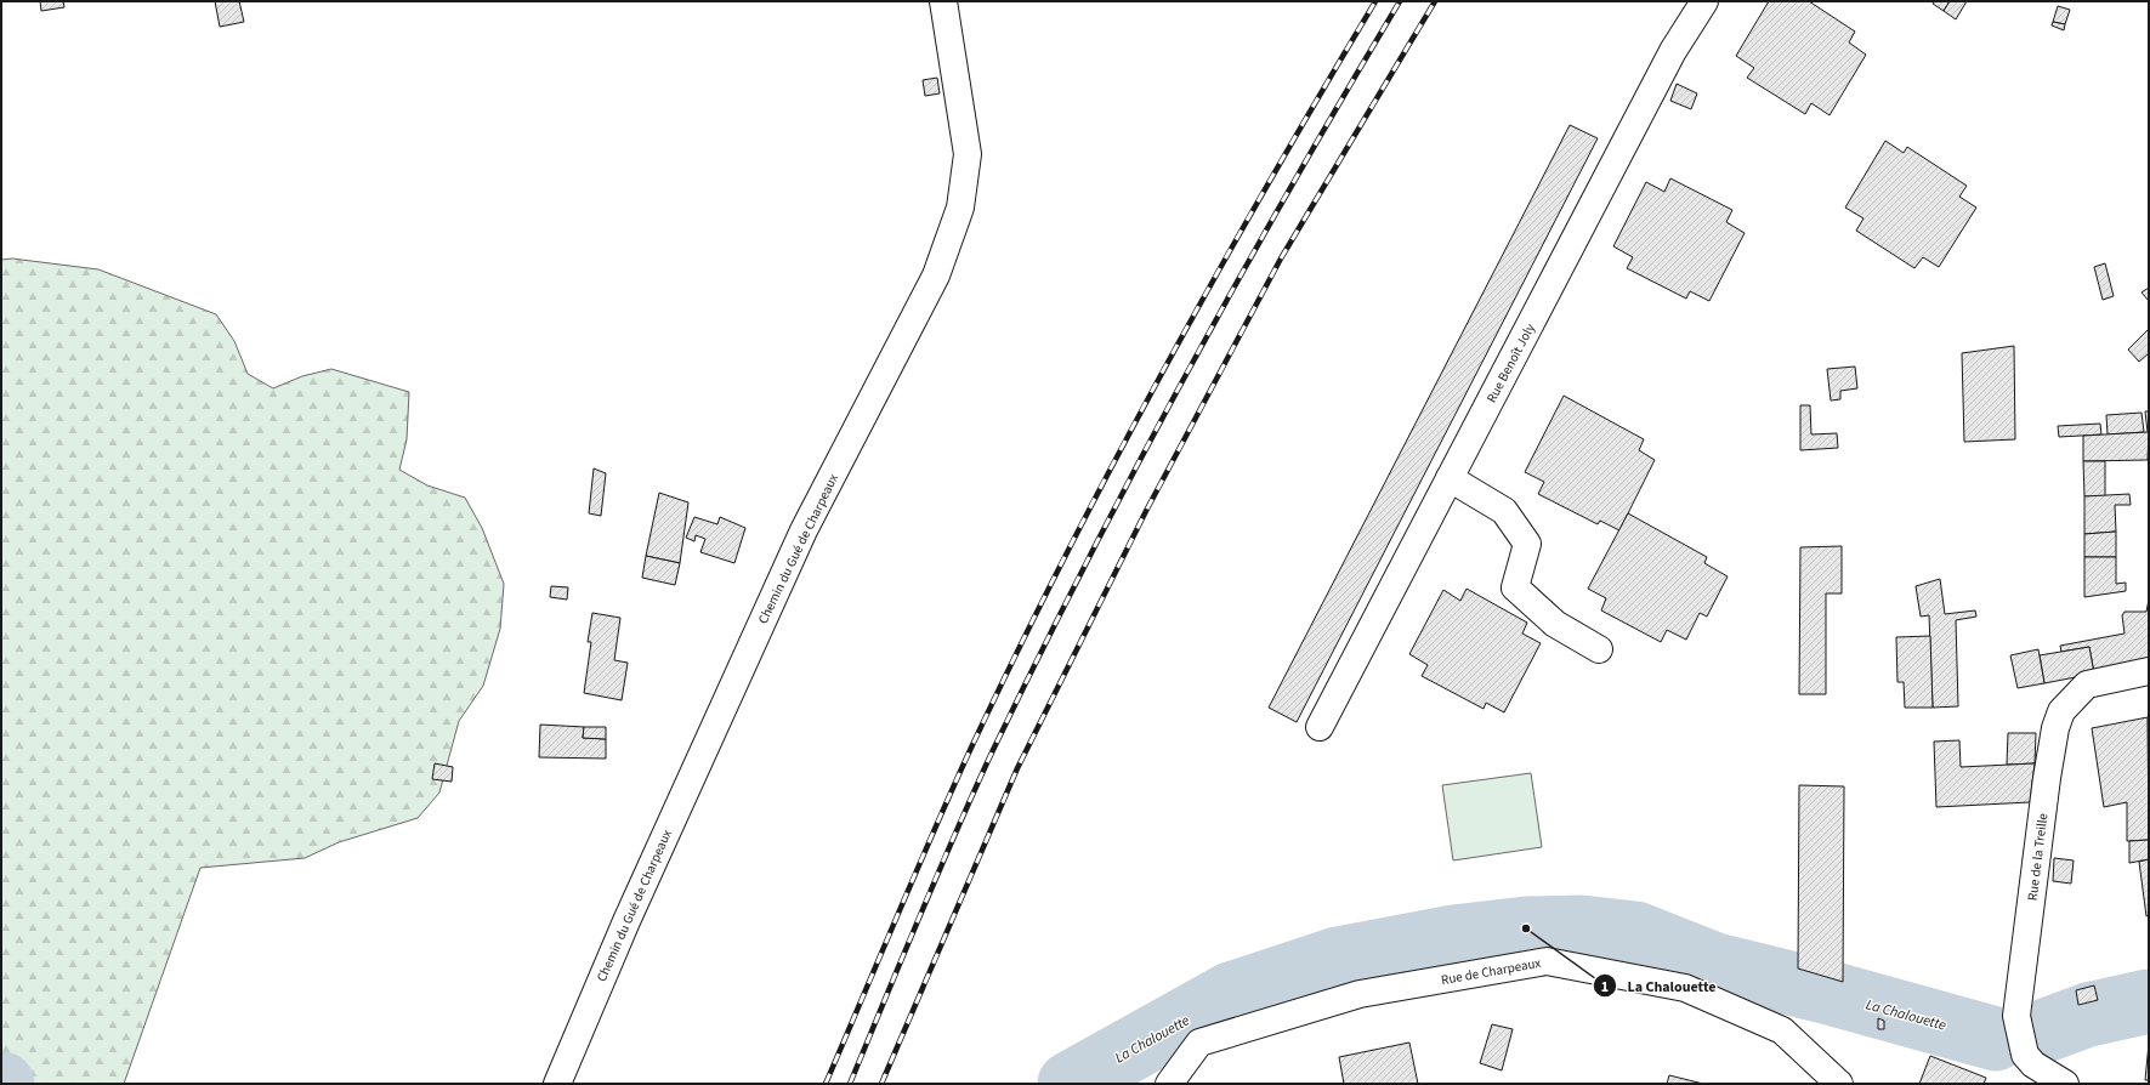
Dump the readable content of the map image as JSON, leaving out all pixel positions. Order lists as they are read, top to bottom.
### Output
{
  "streets": {
    "street": [
      "Rue Benoît Joly",
      "Chemin du Gué de Charpeaux",
      "Rue de la Treille",
      "Rue de Charpeaux"
    ]
  },
  "water": ["La Chalouette"],
  "places": ["La Chalouette"]
}
